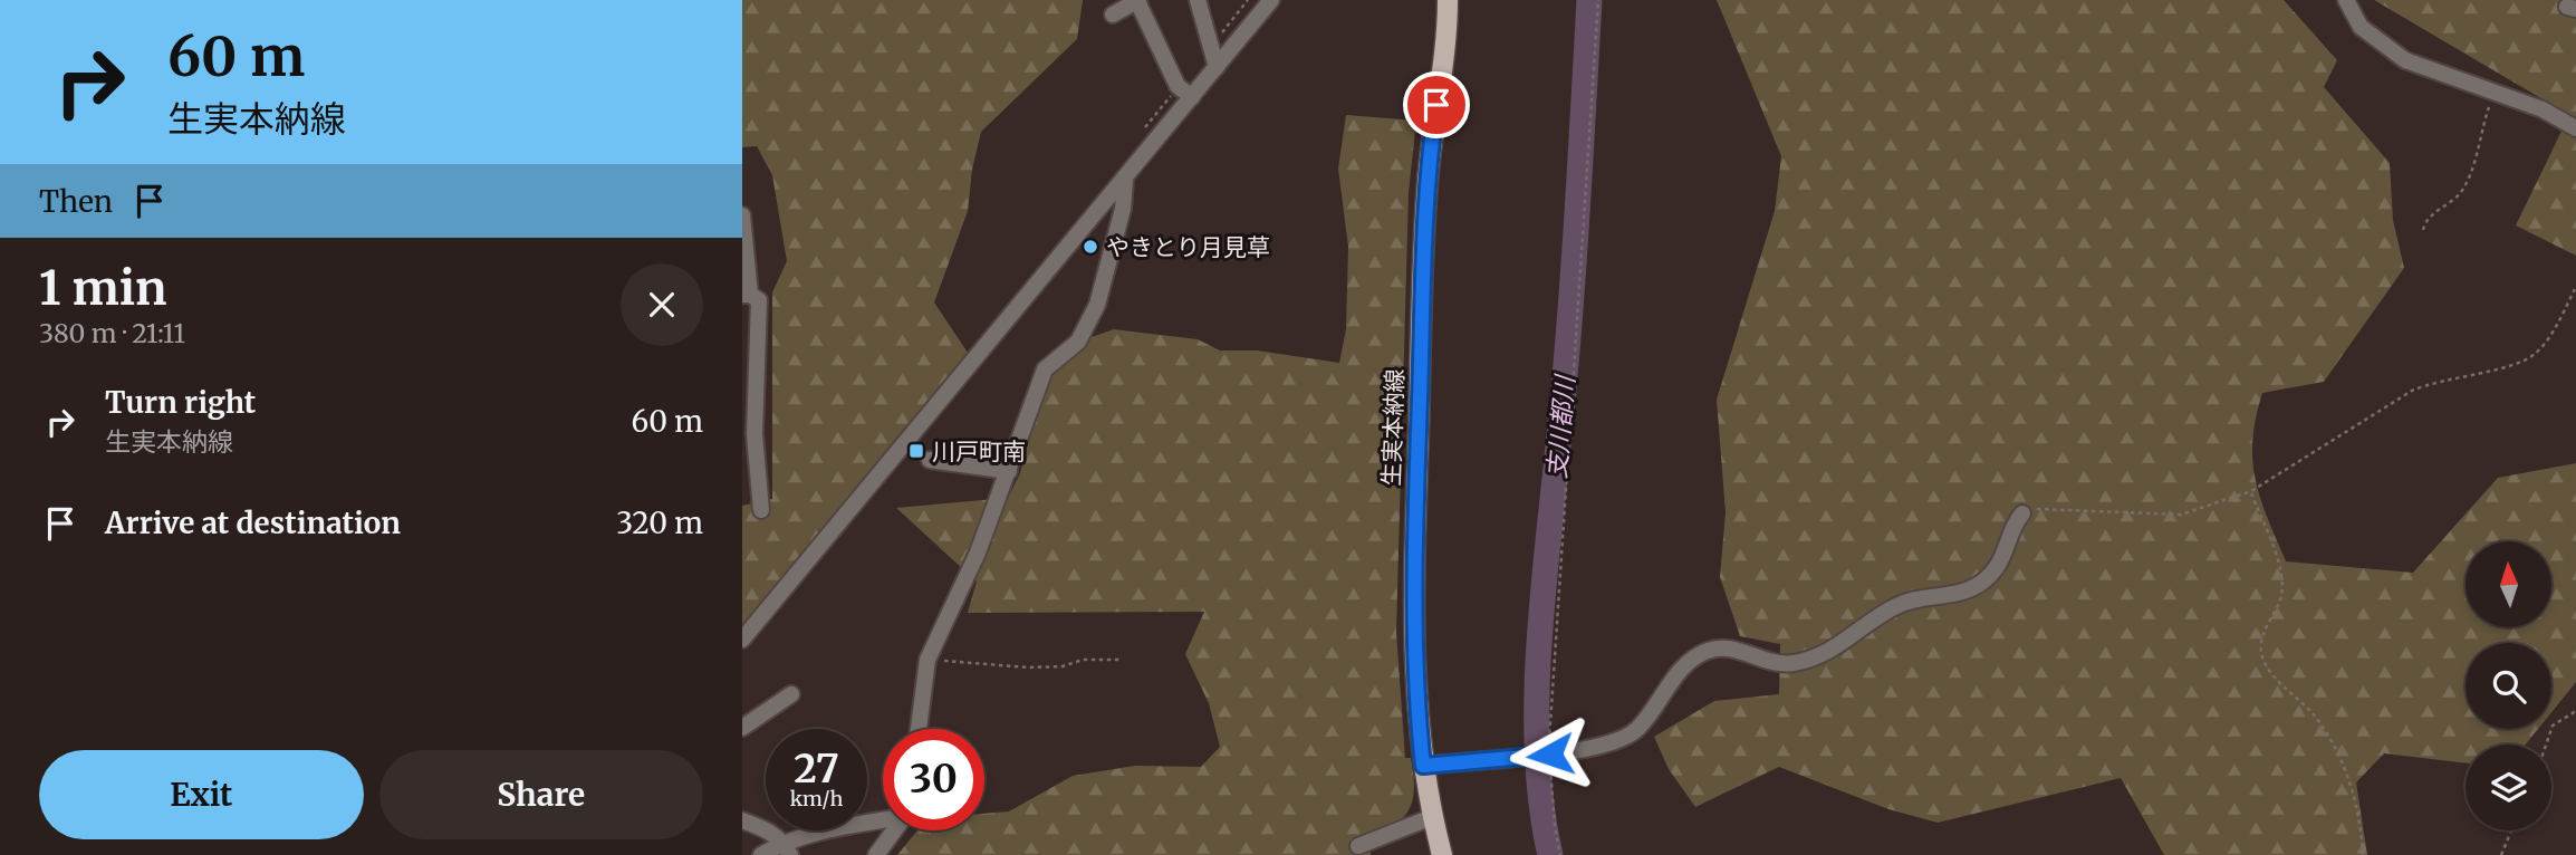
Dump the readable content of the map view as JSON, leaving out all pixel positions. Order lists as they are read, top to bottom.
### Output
{
  "streets": {
    "main road": ["生実本納線"]
  },
  "water": ["支川都川"],
  "places": {
    "other": ["やきとり月見草"],
    "transit": ["川戸町南"]
  },
  "north": "top",
  "page": {
    "turn": ["60 m", "生実本納線"],
    "then": "Then",
    "heading": ["1 min", "380 m · 21:11"],
    "list": [
      {
        "name": "Turn right",
        "note": "生実本納線",
        "value": "60 m"
      },
      {
        "name": "Arrive at destination",
        "value": "320 m"
      }
    ],
    "speed": "27 km/h",
    "limit": "30",
    "buttons": ["Exit", "Share"]
  }
}
